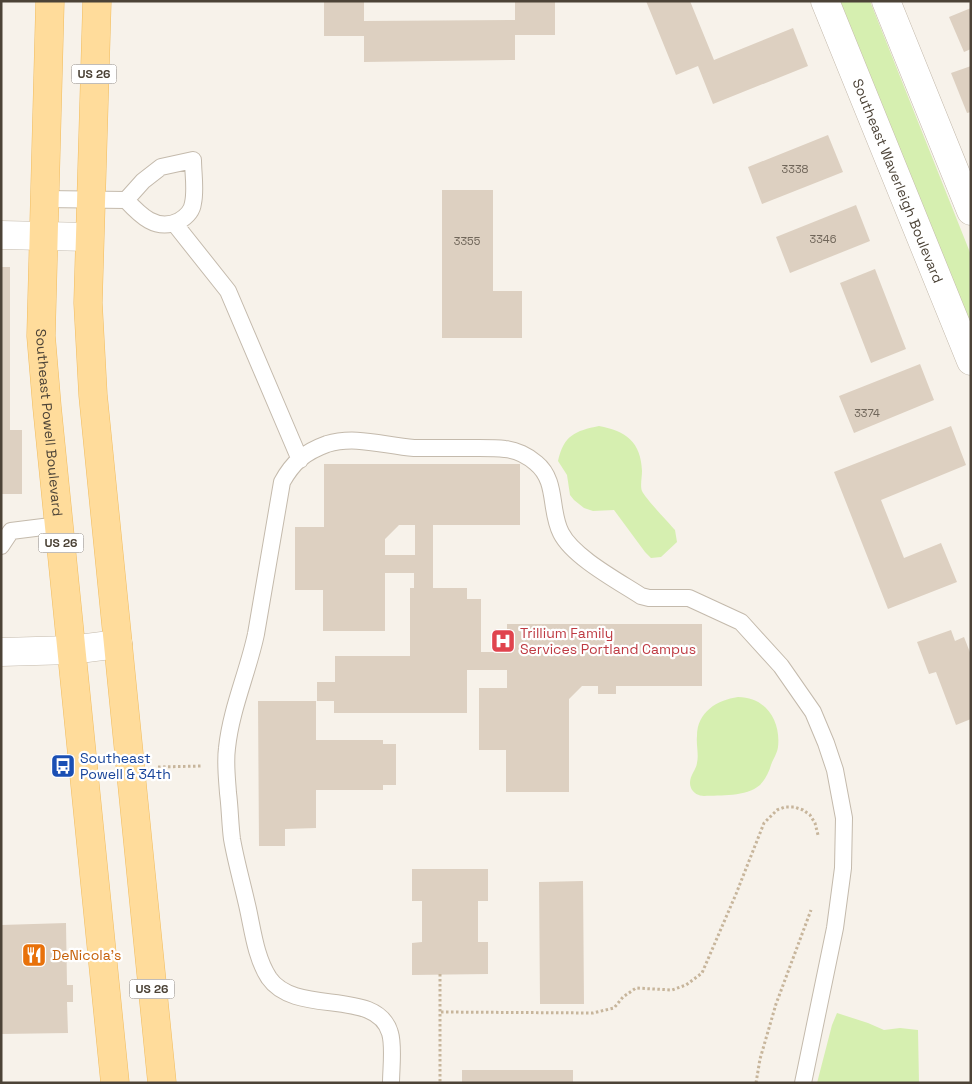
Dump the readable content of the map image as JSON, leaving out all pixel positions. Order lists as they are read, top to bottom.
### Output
{
  "streets": {
    "main road": ["US 26", "Southeast Powell Boulevard"],
    "street": ["Southeast Waverleigh Boulevard"]
  },
  "places": {
    "hospital": ["Trillium Family Services Portland Campus"],
    "bus stop": ["Southeast Powell & 34th"],
    "restaurant": ["DeNicola's"]
  },
  "house_numbers": [
    "3338",
    "3346",
    "3355",
    "3374"
  ]
}
